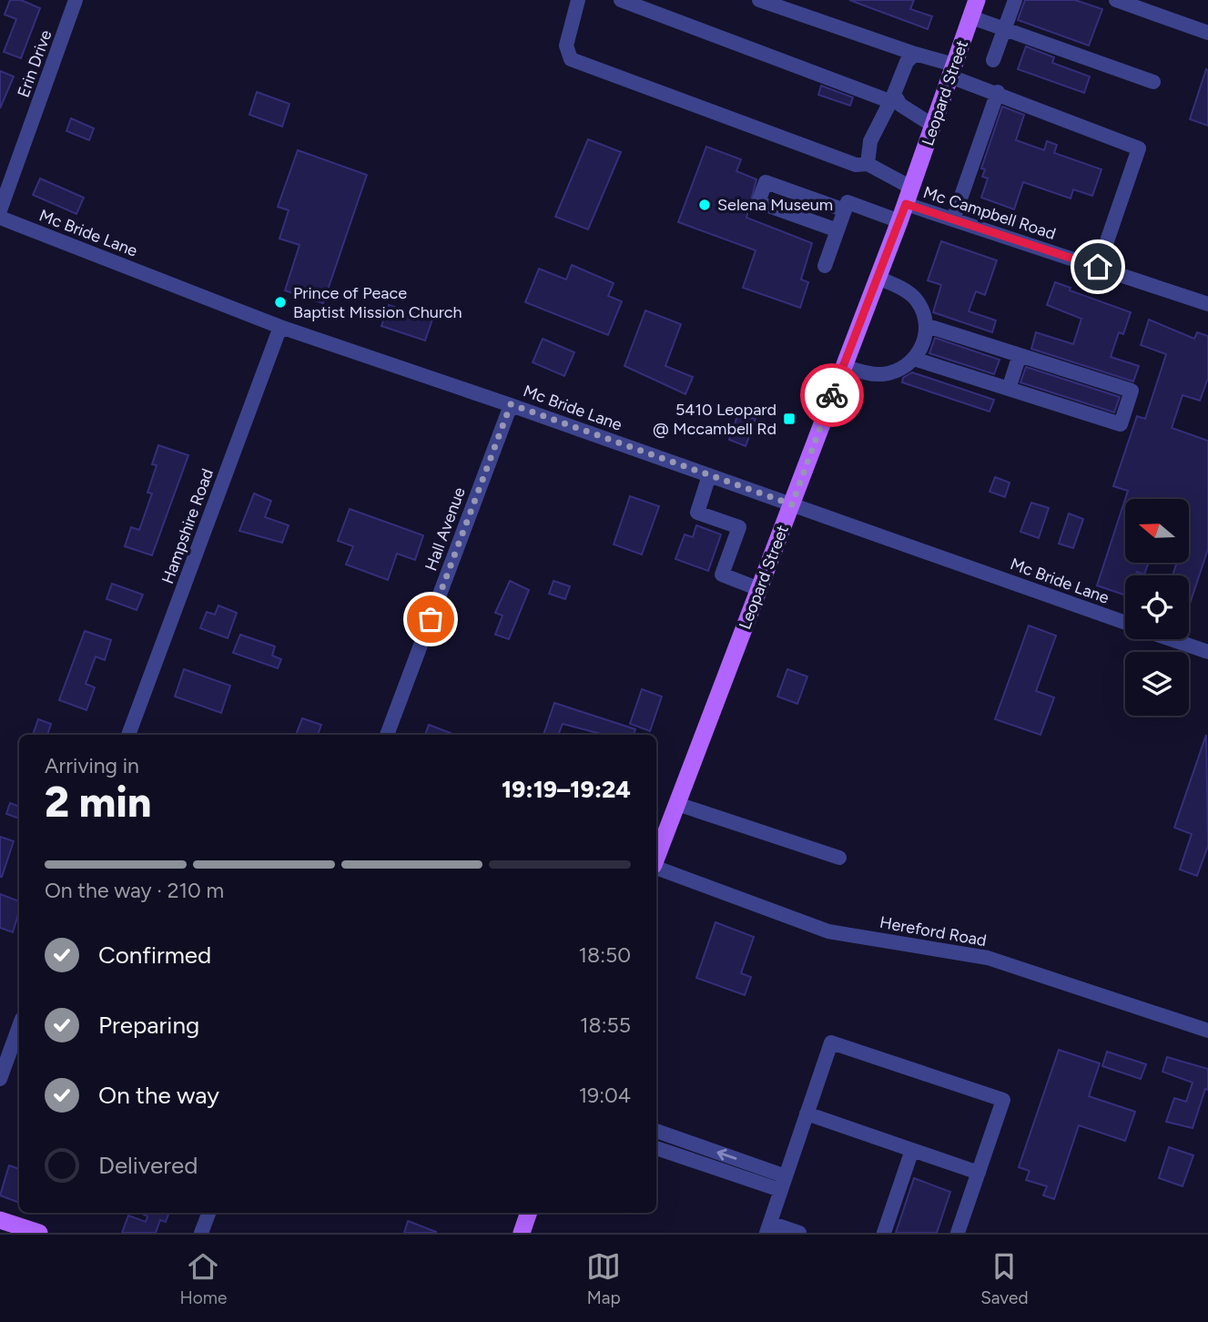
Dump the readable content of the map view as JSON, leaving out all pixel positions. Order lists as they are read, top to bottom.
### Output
{
  "streets": {
    "main road": ["Leopard Street"],
    "street": [
      "Erin Drive",
      "Mc Campbell Road",
      "Mc Bride Lane",
      "Hampshire Road",
      "Hall Avenue",
      "Hereford Road"
    ]
  },
  "crossings": [
    ["Leopard Street", "Mc Campbell Road"],
    ["Leopard Street", "Mc Bride Lane"],
    ["Mc Bride Lane", "Hampshire Road"],
    ["Mc Bride Lane", "Hall Avenue"]
  ],
  "places": {
    "other": ["Selena Museum", "Prince of Peace Baptist Mission Church"],
    "transit": ["5410 Leopard @ Mccambell Rd"]
  },
  "north": "left",
  "page": {
    "heading": ["2 min", "Arriving in", "19:19–19:24"],
    "bar": "On the way · 210 m",
    "list": [
      ["Confirmed", "18:50"],
      ["Preparing", "18:55"],
      ["On the way", "19:04"],
      "Delivered"
    ],
    "tabs": ["Home", "Map", "Saved"]
  }
}
